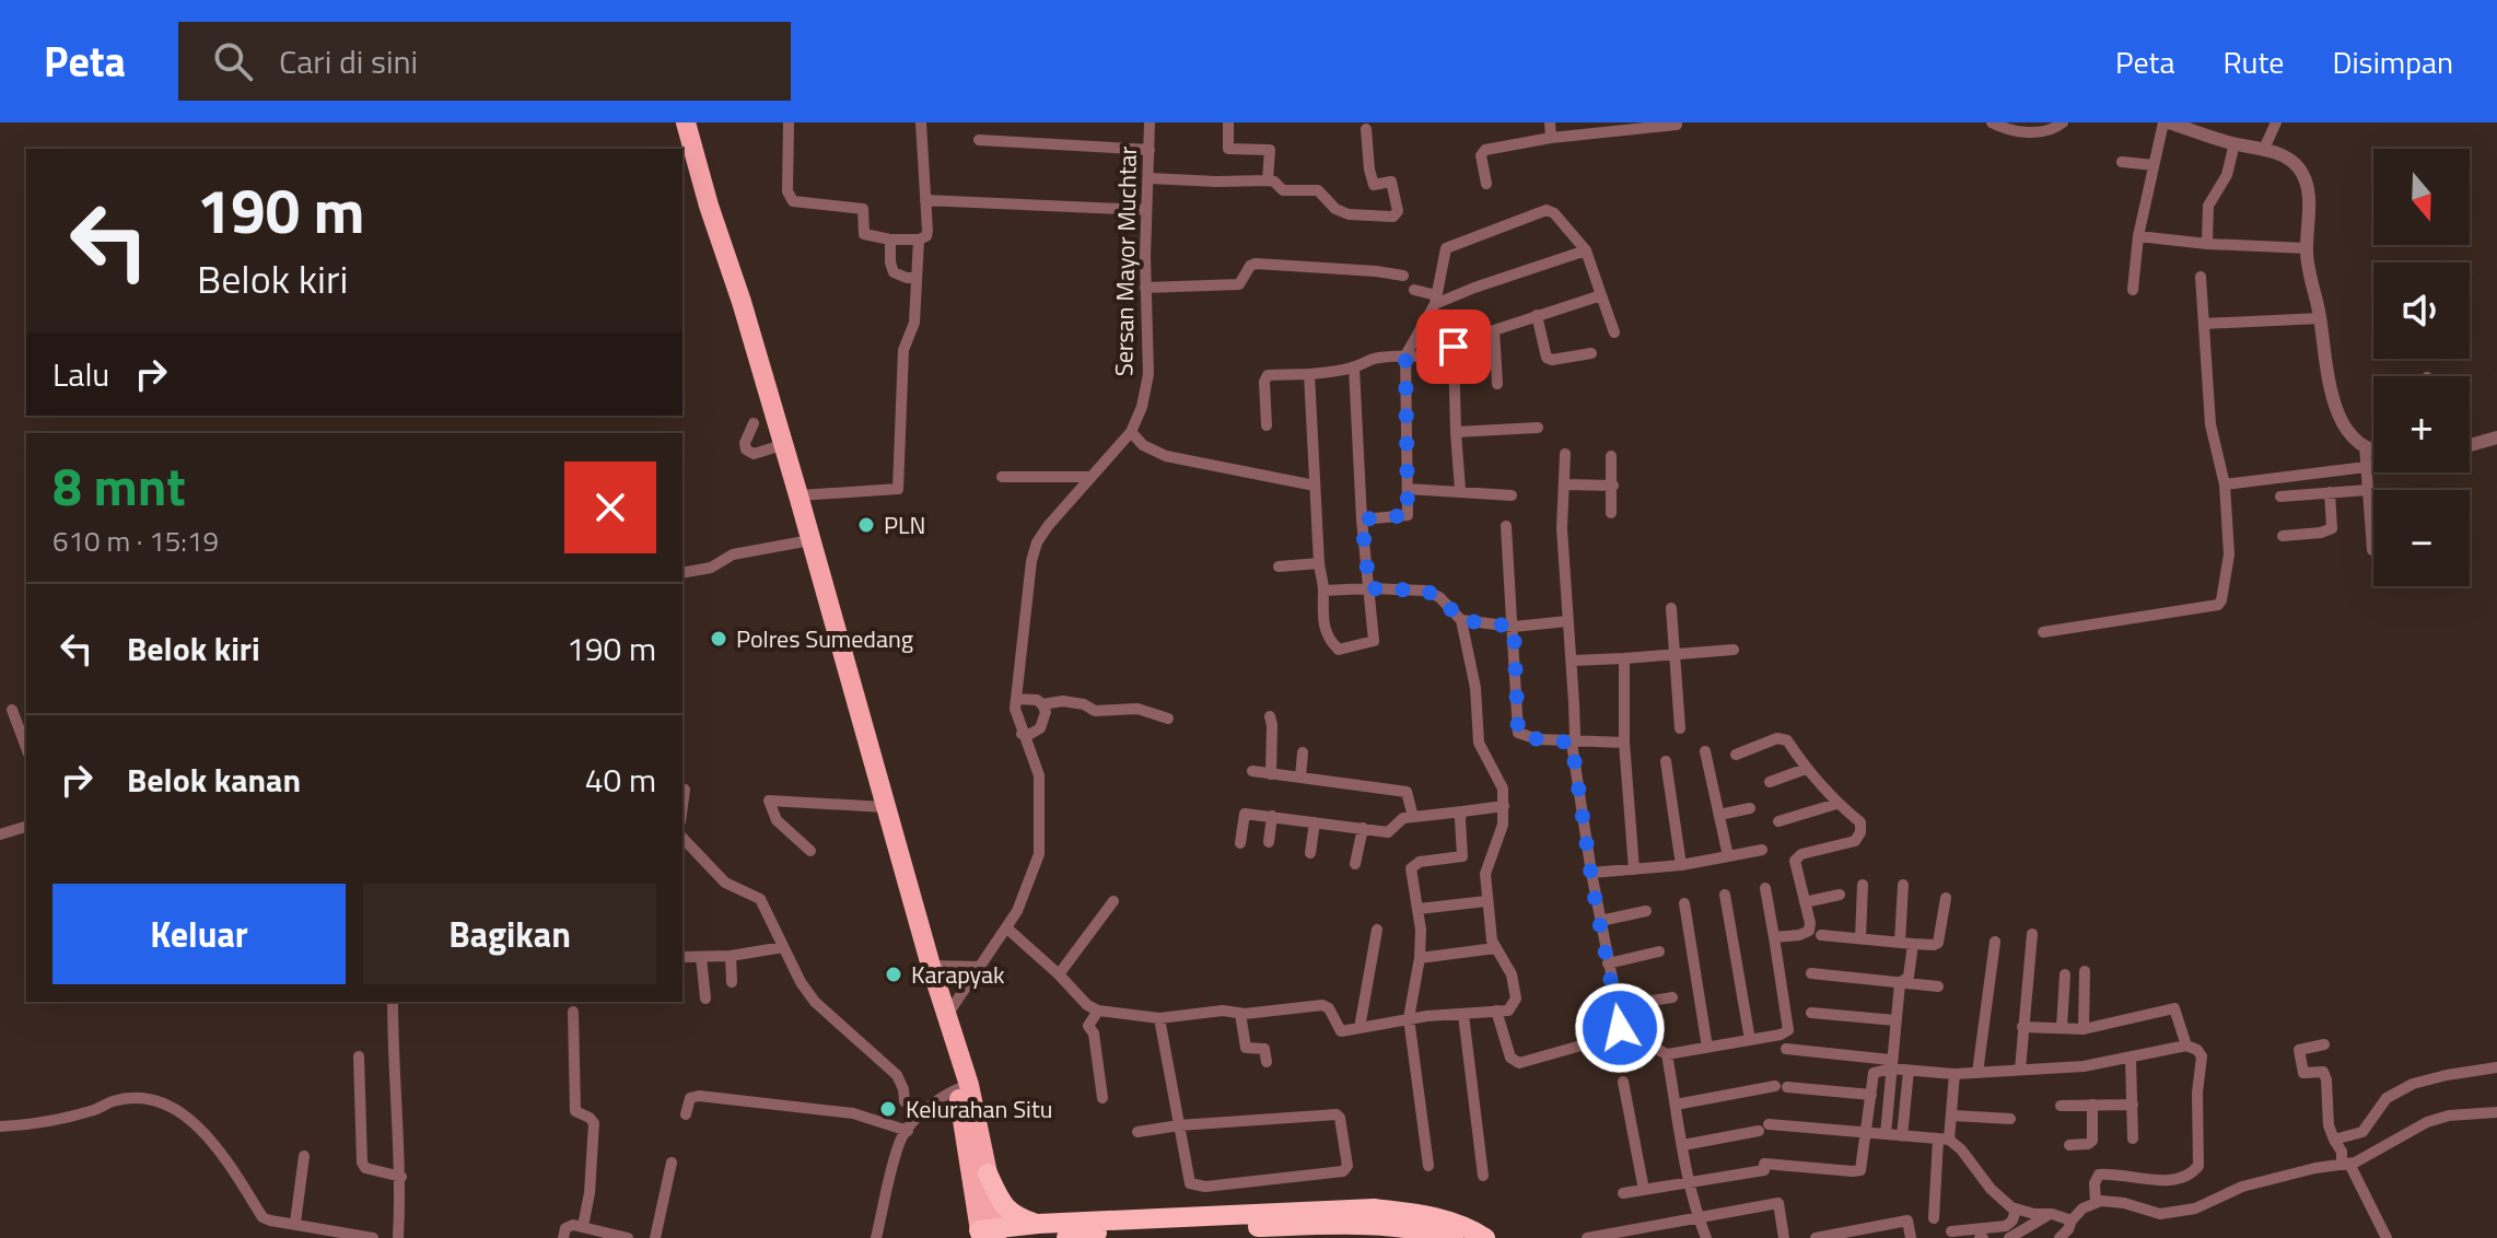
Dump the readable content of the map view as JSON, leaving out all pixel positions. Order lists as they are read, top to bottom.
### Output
{
  "streets": {
    "street": ["Sersan Mayor Muchtar"]
  },
  "places": [
    "PLN",
    "Polres Sumedang",
    "Karapyak",
    "Kelurahan Situ"
  ],
  "north": "bottom",
  "page": {
    "header": "Peta",
    "search": "Cari di sini",
    "nav": ["Peta", "Rute", "Disimpan"],
    "map_buttons": ["+", "−"],
    "turn": ["190 m", "Belok kiri"],
    "then": "Lalu",
    "heading": ["8 mnt", "610 m · 15:19"],
    "list": [
      {
        "name": "Belok kiri",
        "value": "190 m"
      },
      {
        "name": "Belok kanan",
        "value": "40 m"
      }
    ],
    "buttons": ["Keluar", "Bagikan"]
  }
}
